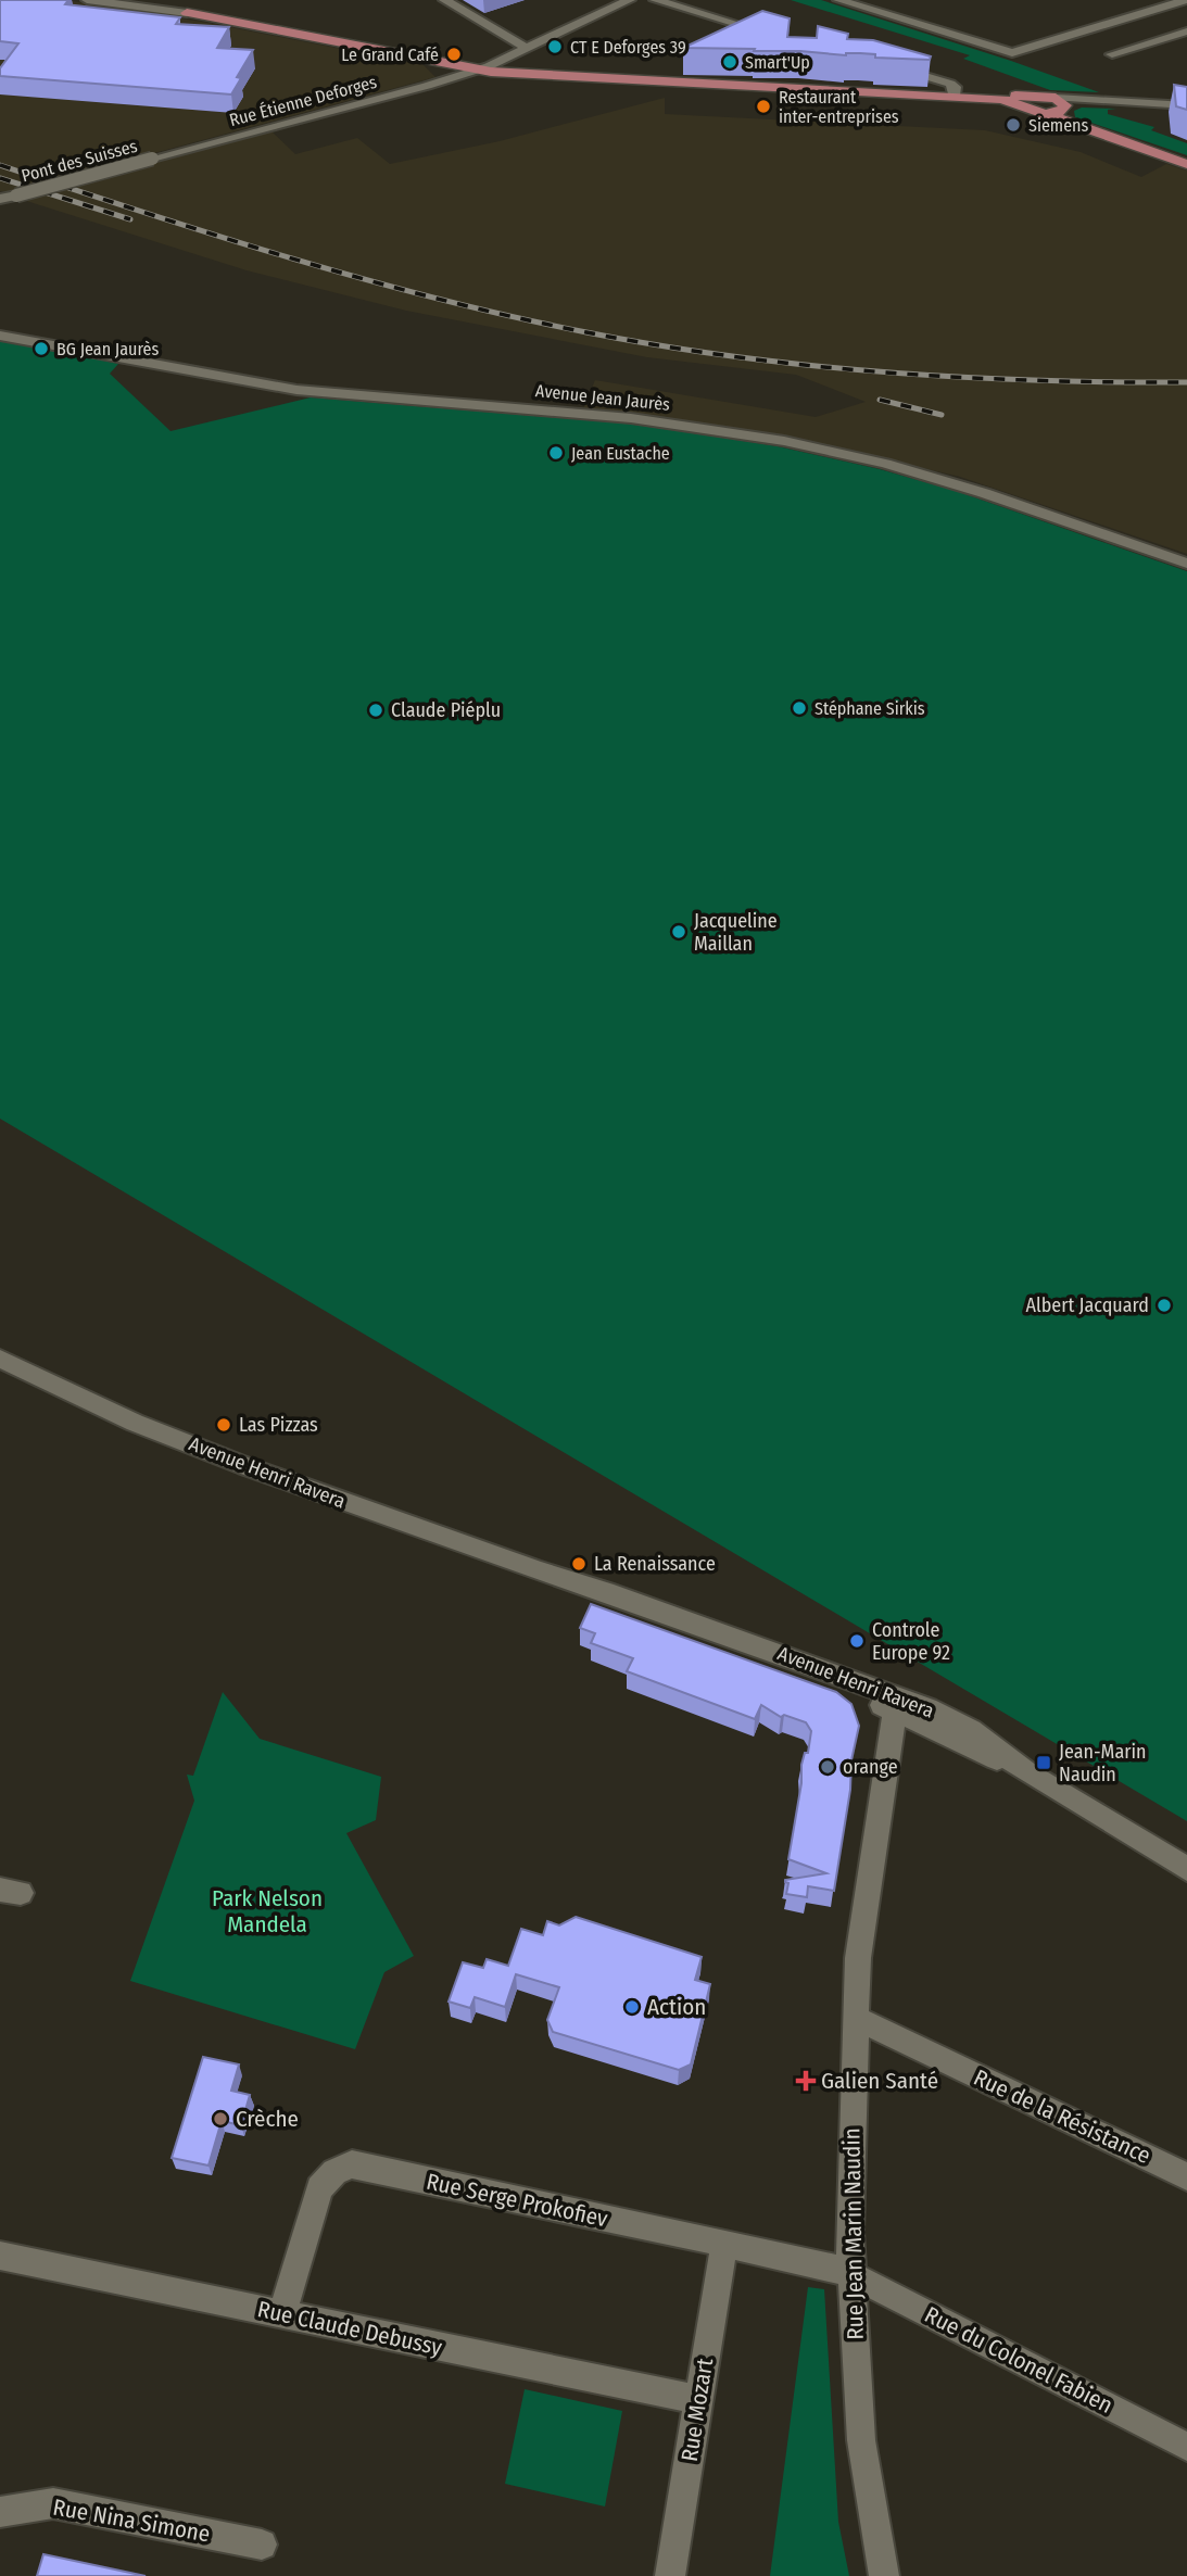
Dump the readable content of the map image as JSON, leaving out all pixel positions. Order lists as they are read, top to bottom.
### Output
{
  "streets": {
    "street": [
      "Rue Étienne Deforges",
      "Pont des Suisses",
      "Avenue Jean Jaurès",
      "Avenue Henri Ravera",
      "Rue de la Résistance",
      "Rue Serge Prokofiev",
      "Rue Jean Marin Naudin",
      "Rue Claude Debussy",
      "Rue du Colonel Fabien",
      "Rue Mozart",
      "Rue Nina Simone"
    ]
  },
  "crossings": [
    ["Rue Étienne Deforges", "Pont des Suisses"],
    ["Avenue Henri Ravera", "Rue Jean Marin Naudin"],
    ["Rue de la Résistance", "Rue Jean Marin Naudin"],
    ["Rue Serge Prokofiev", "Rue Jean Marin Naudin"],
    ["Rue Serge Prokofiev", "Rue Claude Debussy"],
    ["Rue Serge Prokofiev", "Rue du Colonel Fabien"],
    ["Rue Serge Prokofiev", "Rue Mozart"],
    ["Rue Jean Marin Naudin", "Rue du Colonel Fabien"],
    ["Rue Claude Debussy", "Rue Mozart"]
  ],
  "parks": ["Park Nelson Mandela"],
  "places": {
    "other": [
      "CT E Deforges 39",
      "Le Grand Café",
      "Smart'Up",
      "Restaurant inter-entreprises",
      "Siemens",
      "BG Jean Jaurès",
      "Jean Eustache",
      "Stéphane Sirkis",
      "Claude Piéplu",
      "Jacqueline Maillan",
      "Albert Jacquard",
      "Las Pizzas",
      "La Renaissance",
      "Controle Europe 92",
      "orange",
      "Action",
      "Crèche"
    ],
    "transit": ["Jean-Marin Naudin"],
    "health": ["Galien Santé"]
  }
}
